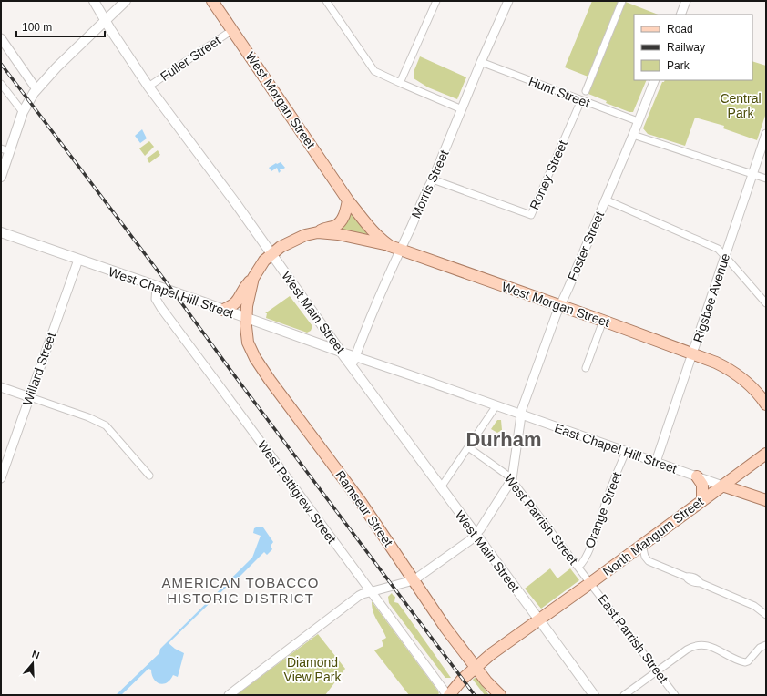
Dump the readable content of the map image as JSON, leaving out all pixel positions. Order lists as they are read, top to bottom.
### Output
{
  "streets": {
    "main road": [
      "West Morgan Street",
      "West Chapel Hill Street",
      "West Main Street",
      "East Chapel Hill Street",
      "Ramseur Street",
      "North Mangum Street"
    ],
    "street": [
      "Fuller Street",
      "Hunt Street",
      "Roney Street",
      "Morris Street",
      "Foster Street",
      "Rigsbee Avenue",
      "Willard Street",
      "West Pettigrew Street",
      "Orange Street",
      "West Parrish Street",
      "East Parrish Street"
    ]
  },
  "crossings": [
    ["Fuller Street", "West Morgan Street"],
    ["Fuller Street", "West Main Street"],
    ["Hunt Street", "Roney Street"],
    ["Hunt Street", "Morris Street"],
    ["Hunt Street", "Foster Street"],
    ["West Morgan Street", "Morris Street"],
    ["West Morgan Street", "Foster Street"],
    ["West Morgan Street", "Rigsbee Avenue"],
    ["Roney Street", "Morris Street"],
    ["Morris Street", "West Main Street"],
    ["Morris Street", "East Chapel Hill Street"],
    ["Foster Street", "East Chapel Hill Street"],
    ["Foster Street", "West Parrish Street"],
    ["West Chapel Hill Street", "West Main Street"],
    ["West Chapel Hill Street", "Willard Street"],
    ["West Chapel Hill Street", "East Chapel Hill Street"],
    ["West Chapel Hill Street", "West Pettigrew Street"],
    ["West Chapel Hill Street", "Ramseur Street"],
    ["Rigsbee Avenue", "East Chapel Hill Street"],
    ["West Main Street", "East Chapel Hill Street"],
    ["West Main Street", "North Mangum Street"],
    ["East Chapel Hill Street", "Orange Street"],
    ["East Chapel Hill Street", "North Mangum Street"],
    ["West Pettigrew Street", "North Mangum Street"],
    ["Ramseur Street", "North Mangum Street"],
    ["Orange Street", "West Parrish Street"],
    ["West Parrish Street", "North Mangum Street"],
    ["West Parrish Street", "East Parrish Street"],
    ["North Mangum Street", "East Parrish Street"]
  ],
  "districts": ["Durham", "AMERICAN TOBACCO HISTORIC DISTRICT"],
  "parks": ["Central Park", "Diamond View Park"],
  "legend": ["Road", "Railway", "Park"],
  "scale_bar": "100 m",
  "north": "top"
}
